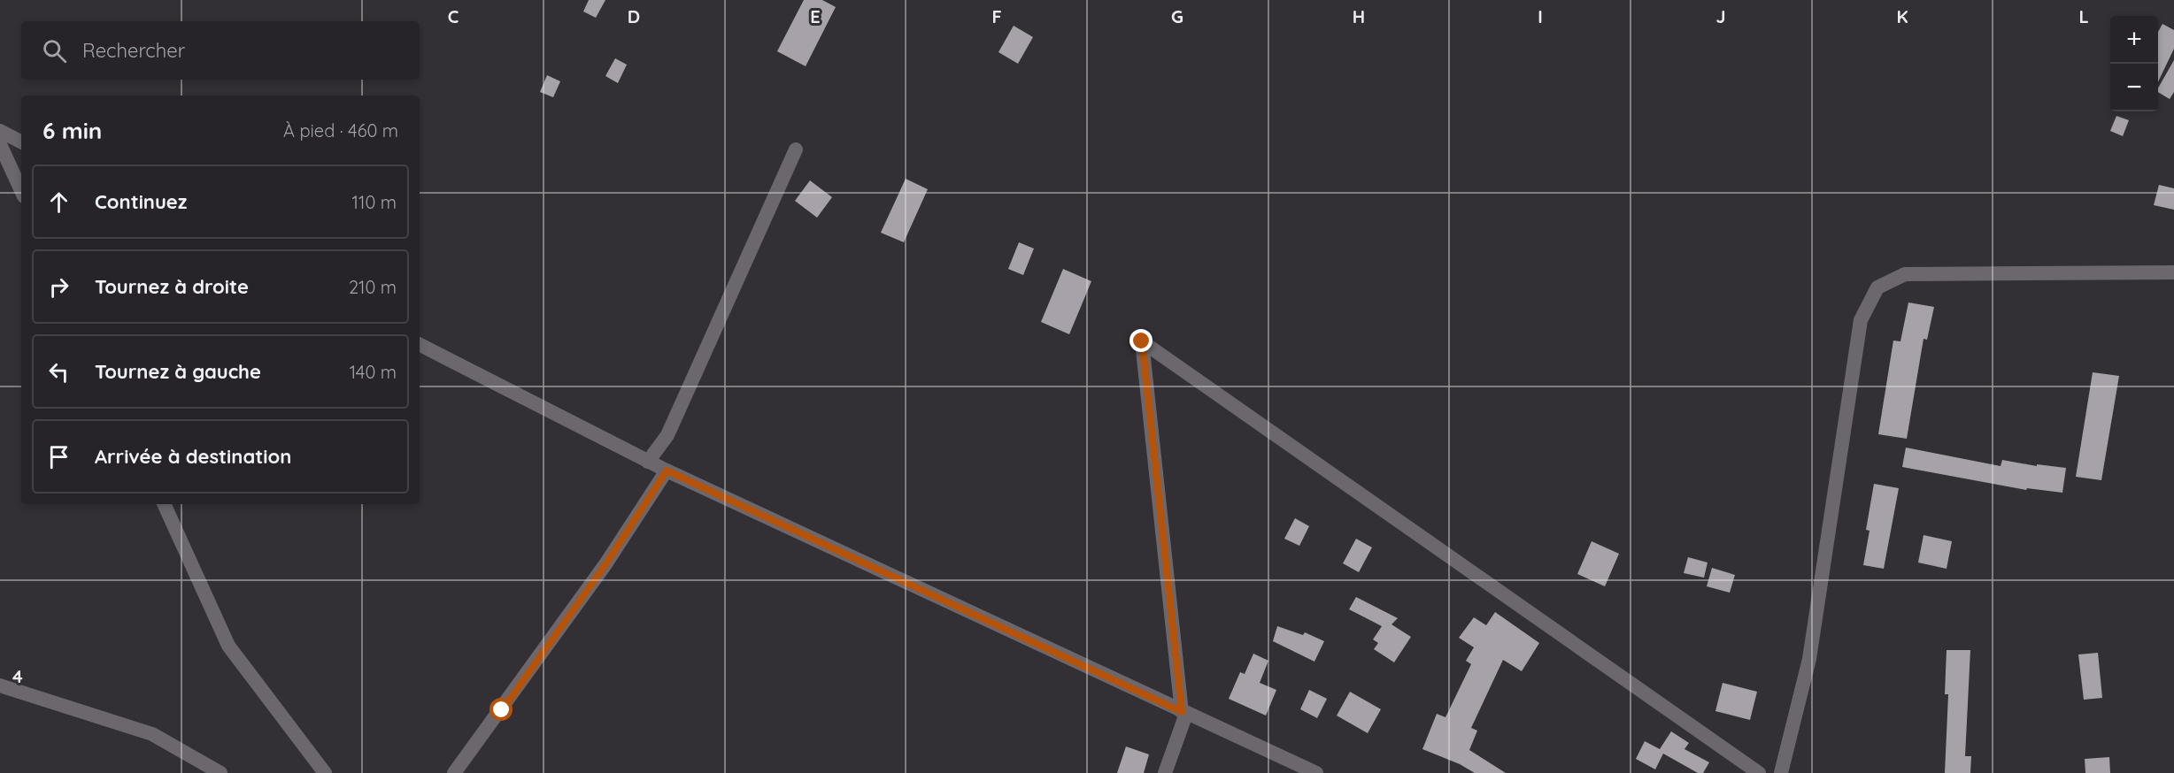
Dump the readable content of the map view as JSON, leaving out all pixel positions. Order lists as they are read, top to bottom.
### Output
{
  "page": {
    "map_buttons": ["+", "−"],
    "search": "Rechercher",
    "heading": ["6 min", "À pied · 460 m"],
    "list": [
      ["Continuez", "110 m"],
      ["Tournez à droite", "210 m"],
      ["Tournez à gauche", "140 m"],
      "Arrivée à destination"
    ]
  },
  "grid": {
    "columns": [
      "C",
      "D",
      "E",
      "F",
      "G",
      "H",
      "I",
      "J",
      "K",
      "L"
    ],
    "rows": ["4"]
  }
}
